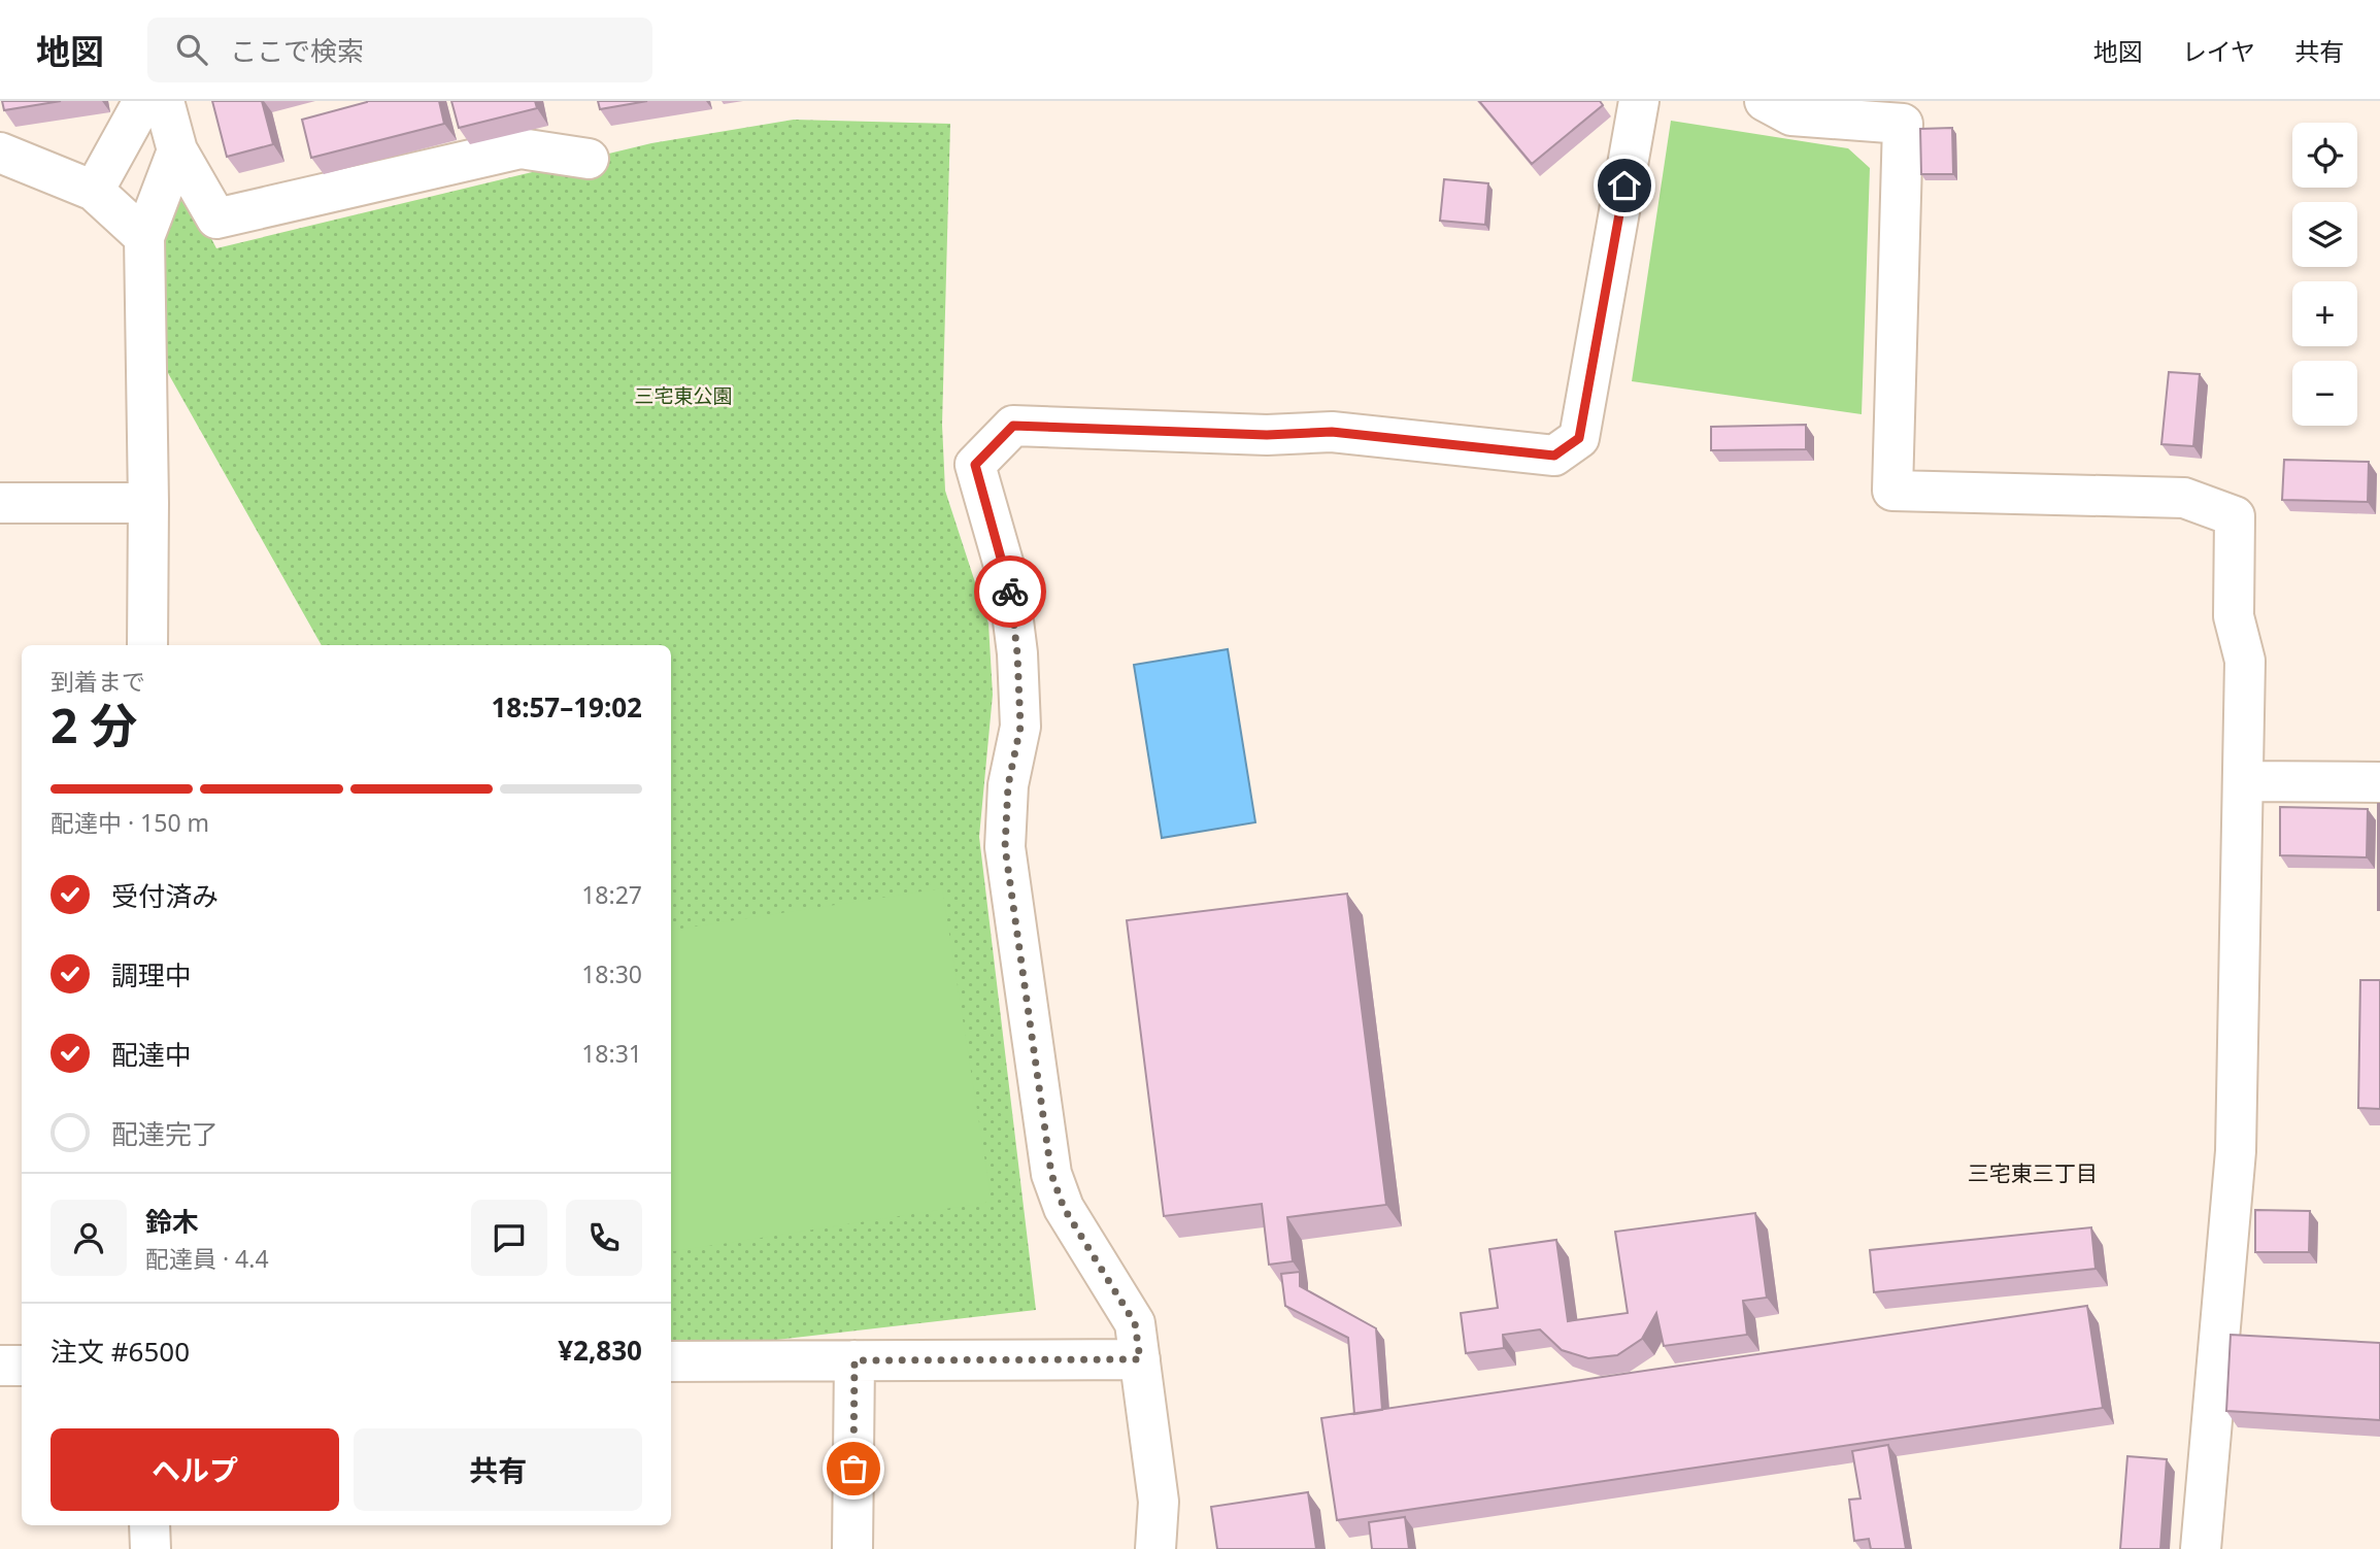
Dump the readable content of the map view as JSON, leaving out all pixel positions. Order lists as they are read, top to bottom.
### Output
{
  "districts": ["三宅東三丁目"],
  "parks": ["三宅東公園"],
  "page": {
    "header": "地図",
    "search": "ここで検索",
    "nav": ["地図", "レイヤ", "共有"],
    "map_buttons": ["+", "−"],
    "heading": ["2 分", "到着まで", "18:57–19:02"],
    "panel": [
      "鈴木",
      "配達員 · 4.4",
      "注文 #6500",
      "¥2,830"
    ],
    "bar": "配達中 · 150 m",
    "list": [
      ["受付済み", "18:27"],
      ["調理中", "18:30"],
      ["配達中", "18:31"],
      "配達完了"
    ],
    "buttons": ["ヘルプ", "共有"]
  }
}
